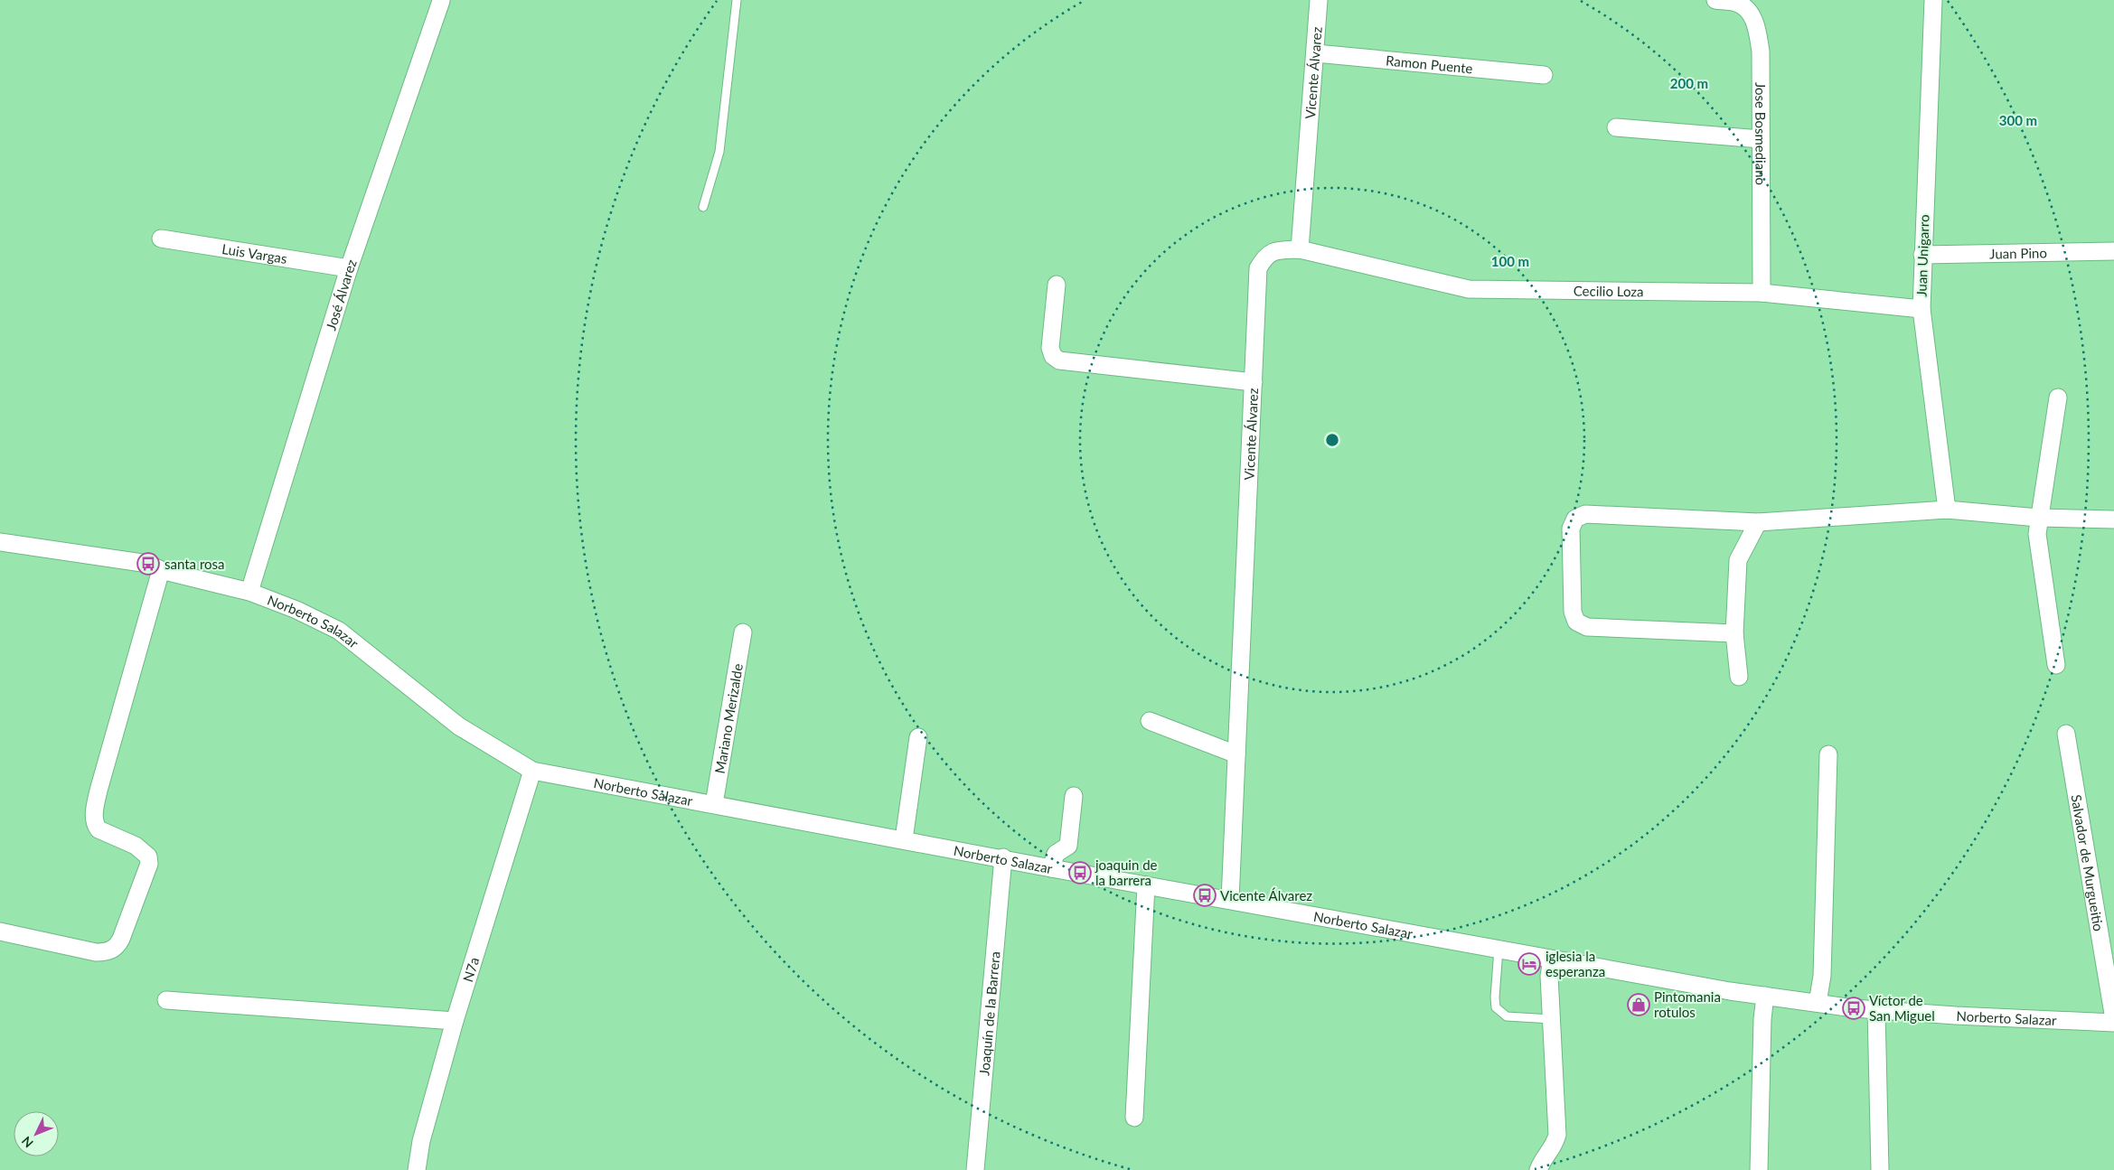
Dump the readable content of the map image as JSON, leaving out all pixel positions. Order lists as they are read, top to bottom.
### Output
{
  "streets": {
    "street": [
      "Ramon Puente",
      "Vicente Álvarez",
      "Jose Bosmediano",
      "Luis Vargas",
      "Juan Pino",
      "Juan Unigarro",
      "Cecilio Loza",
      "José Álvarez",
      "Norberto Salazar",
      "Mariano Merizalde",
      "Salvador de Murgueitio",
      "N7a",
      "Joaquín de la Barrera"
    ]
  },
  "crossings": [
    ["Ramon Puente", "Vicente Álvarez"],
    ["Vicente Álvarez", "Cecilio Loza"],
    ["Vicente Álvarez", "Norberto Salazar"],
    ["Jose Bosmediano", "Cecilio Loza"],
    ["Luis Vargas", "José Álvarez"],
    ["Juan Pino", "Juan Unigarro"],
    ["Juan Unigarro", "Cecilio Loza"],
    ["José Álvarez", "Norberto Salazar"],
    ["Norberto Salazar", "Mariano Merizalde"],
    ["Norberto Salazar", "N7a"],
    ["Norberto Salazar", "Joaquín de la Barrera"]
  ],
  "places": {
    "bus stop": [
      "santa rosa",
      "joaquin de la barrera",
      "Vicente Álvarez",
      "Víctor de San Miguel"
    ],
    "hotel": ["iglesia la esperanza"],
    "shop": ["Pintomania rotulos"]
  },
  "north": "bottom left",
  "rings": ["200 m", "300 m", "100 m"]
}
